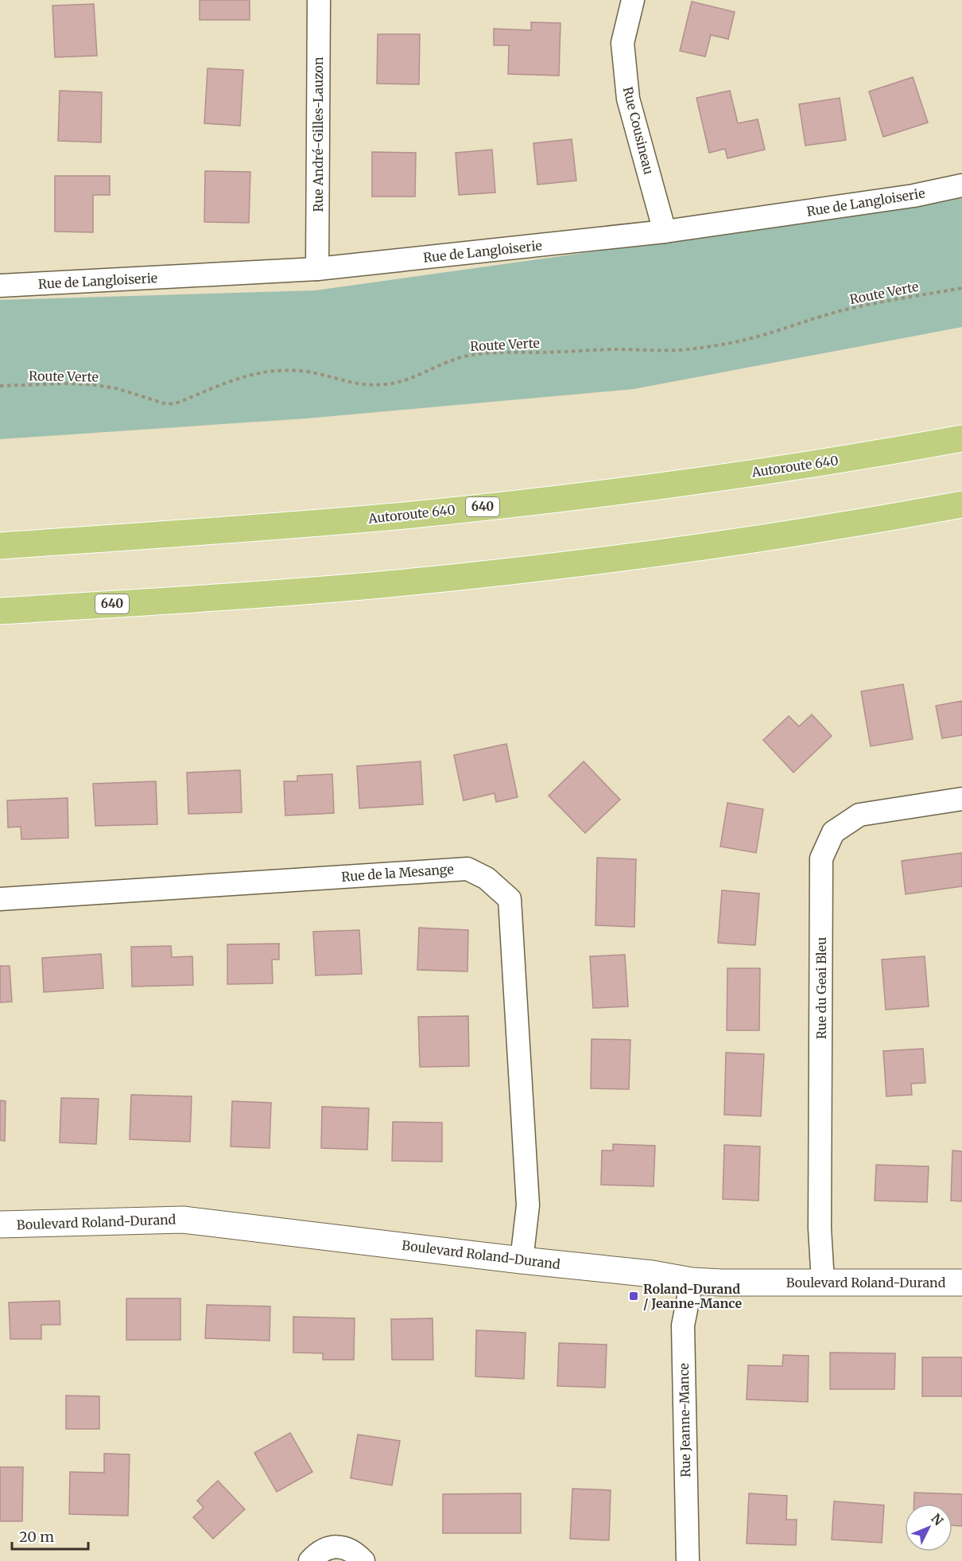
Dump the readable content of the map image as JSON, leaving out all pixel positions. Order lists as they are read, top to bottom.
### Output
{
  "streets": {
    "highway": ["Autoroute 640", "640"],
    "street": [
      "Rue Cousineau",
      "Rue André-Gilles-Lauzon",
      "Rue de Langloiserie",
      "Rue de la Mesange",
      "Rue du Geai Bleu",
      "Boulevard Roland-Durand",
      "Rue Jeanne-Mance"
    ],
    "path": ["Route Verte"]
  },
  "crossings": [
    ["Rue Cousineau", "Rue de Langloiserie"],
    ["Rue André-Gilles-Lauzon", "Rue de Langloiserie"],
    ["Rue de la Mesange", "Boulevard Roland-Durand"],
    ["Rue du Geai Bleu", "Boulevard Roland-Durand"],
    ["Boulevard Roland-Durand", "Rue Jeanne-Mance"]
  ],
  "places": {
    "transit": ["Roland-Durand / Jeanne-Mance"]
  },
  "scale_bar": "20 m",
  "north": "top right"
}
